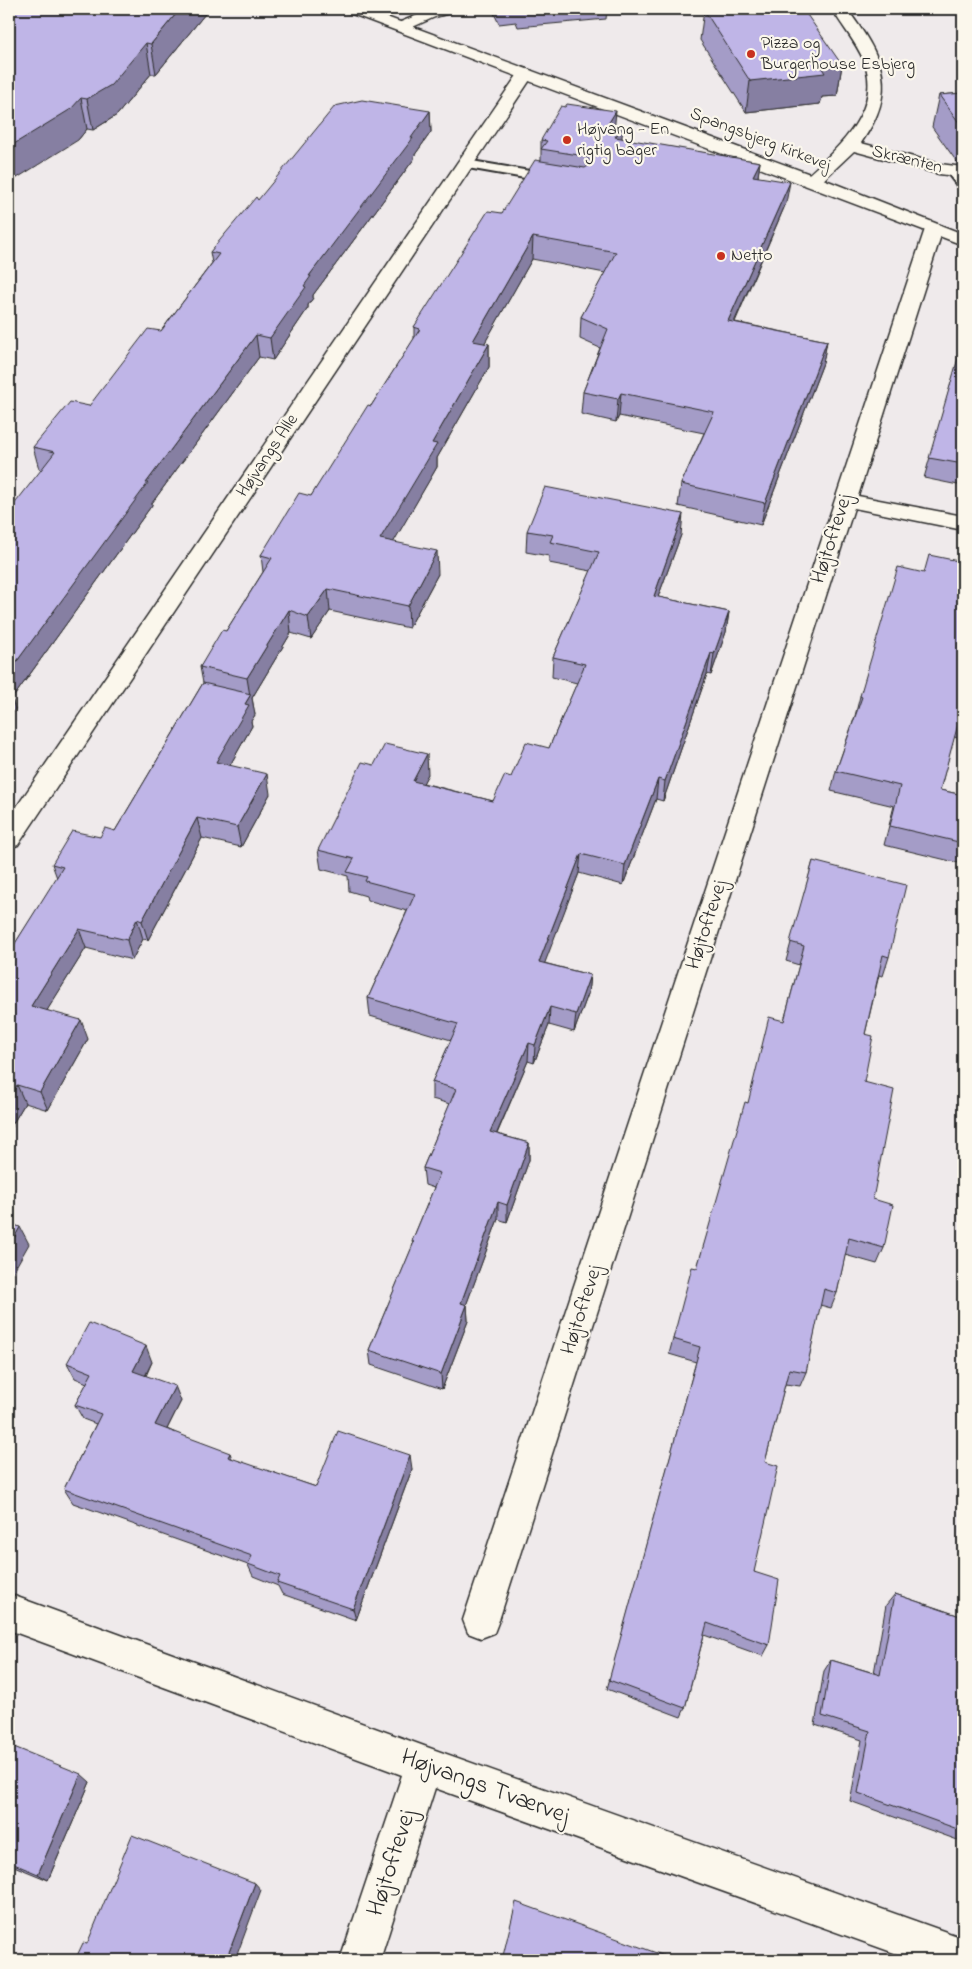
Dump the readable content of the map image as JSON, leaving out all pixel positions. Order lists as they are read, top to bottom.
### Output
{
  "streets": {
    "street": [
      "Spangsbjerg Kirkevej",
      "Skrænten",
      "Højvangs Alle",
      "Højtoftevej",
      "Højvangs Tværvej"
    ]
  },
  "crossings": [
    ["Spangsbjerg Kirkevej", "Skrænten"],
    ["Spangsbjerg Kirkevej", "Højvangs Alle"],
    ["Spangsbjerg Kirkevej", "Højtoftevej"],
    ["Højtoftevej", "Højvangs Tværvej"]
  ],
  "places": ["Pizza og Burgerhouse Esbjerg", "Højvang - En rigtig bager", "Netto"]
}
